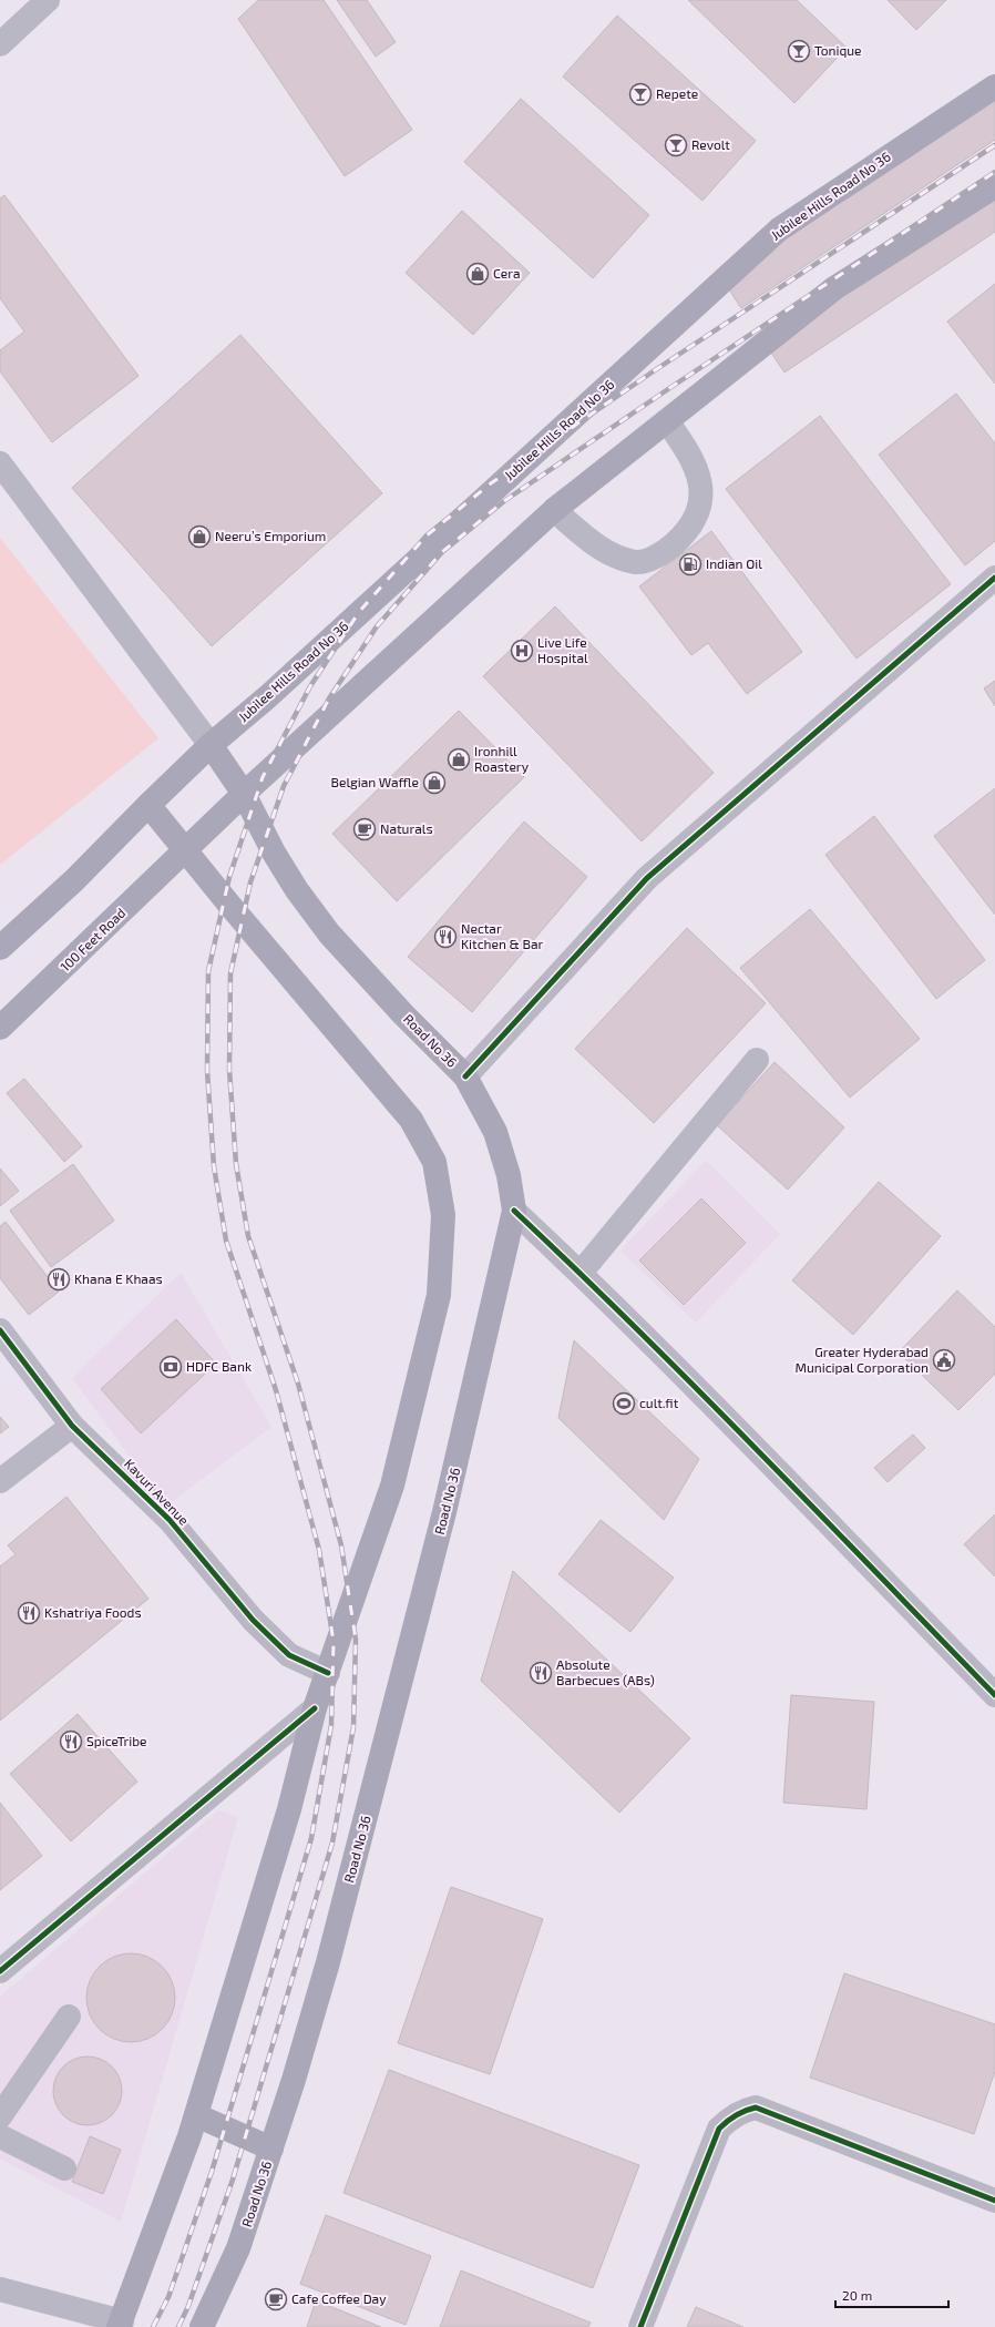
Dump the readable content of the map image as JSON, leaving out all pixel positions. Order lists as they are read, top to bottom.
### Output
{
  "streets": {
    "main road": ["Jubilee Hills Road No 36", "100 Feet Road", "Road No 36"],
    "street": ["Kavuri Avenue"]
  },
  "crossings": [
    ["Jubilee Hills Road No 36", "Road No 36"]
  ],
  "places": {
    "bar": ["Tonique", "Repete", "Revolt"],
    "shop": [
      "Cera",
      "Neeru’s Emporium",
      "Ironhill Roastery",
      "Belgian Waffle"
    ],
    "fuel station": ["Indian Oil"],
    "hospital": ["Live Life Hospital"],
    "cafe": ["Naturals", "Cafe Coffee Day"],
    "restaurant": [
      "Nectar Kitchen & Bar",
      "Khana E Khaas",
      "Kshatriya Foods",
      "Absolute Barbecues (ABs)",
      "SpiceTribe"
    ],
    "public building": ["Greater Hyderabad Municipal Corporation"],
    "bank": ["HDFC Bank"],
    "sports": ["cult.fit"]
  },
  "scale_bar": "20 m"
}
